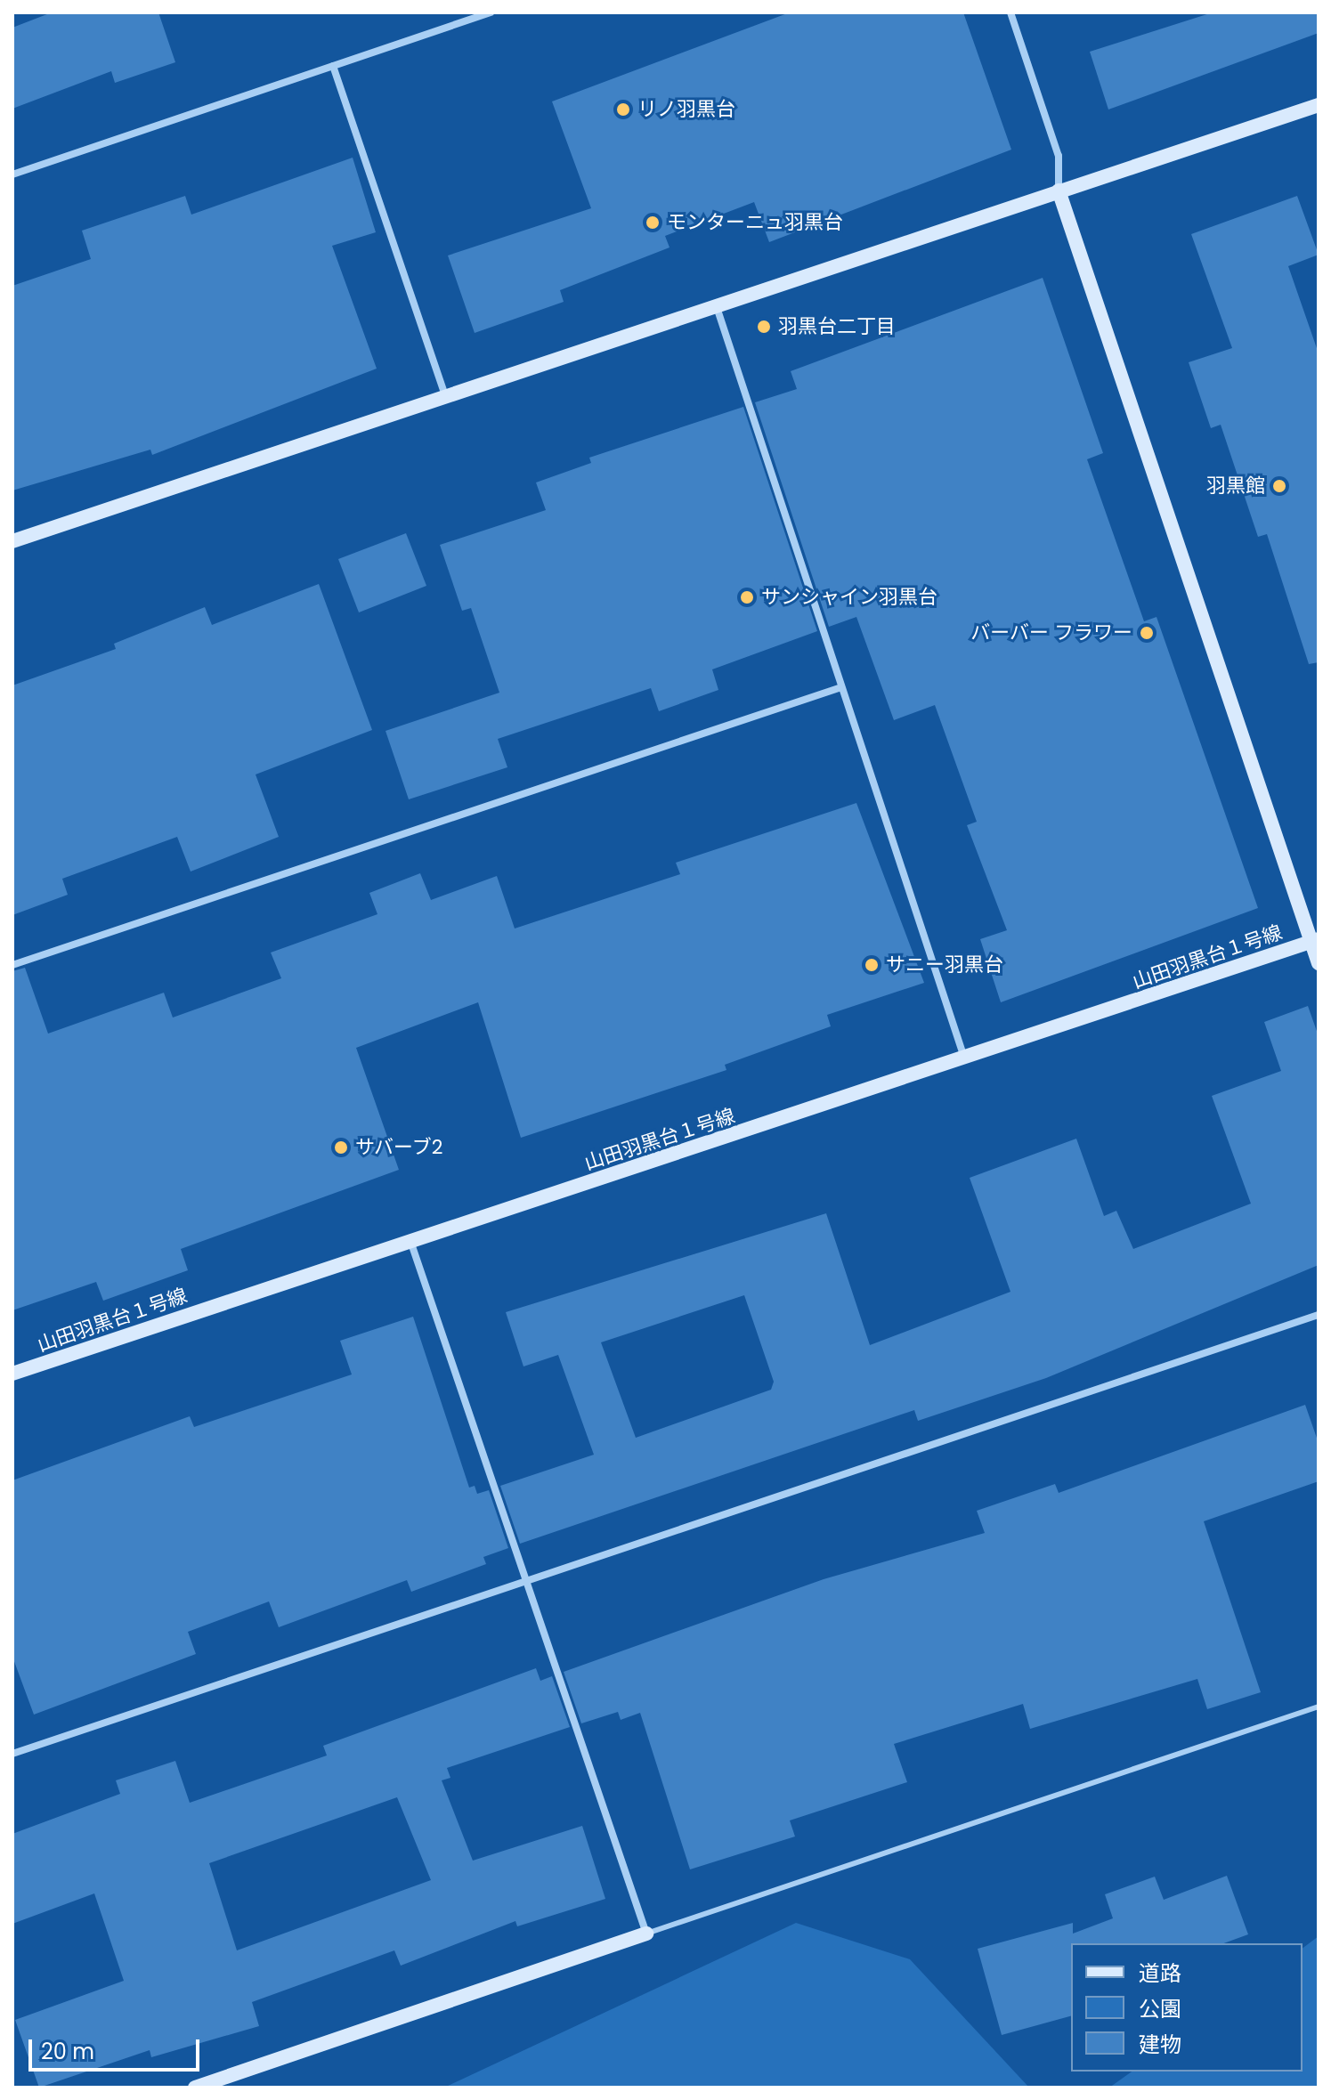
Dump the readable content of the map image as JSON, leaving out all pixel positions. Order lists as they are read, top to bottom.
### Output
{
  "streets": {
    "street": ["山田羽黒台１号線"]
  },
  "places": [
    "リノ羽黒台",
    "モンターニュ羽黒台",
    "羽黒台二丁目",
    "羽黒館",
    "サンシャイン羽黒台",
    "バーバー フラワー",
    "サニー羽黒台",
    "サバーブ2"
  ],
  "legend": ["道路", "公園", "建物"],
  "scale_bar": "20 m"
}
